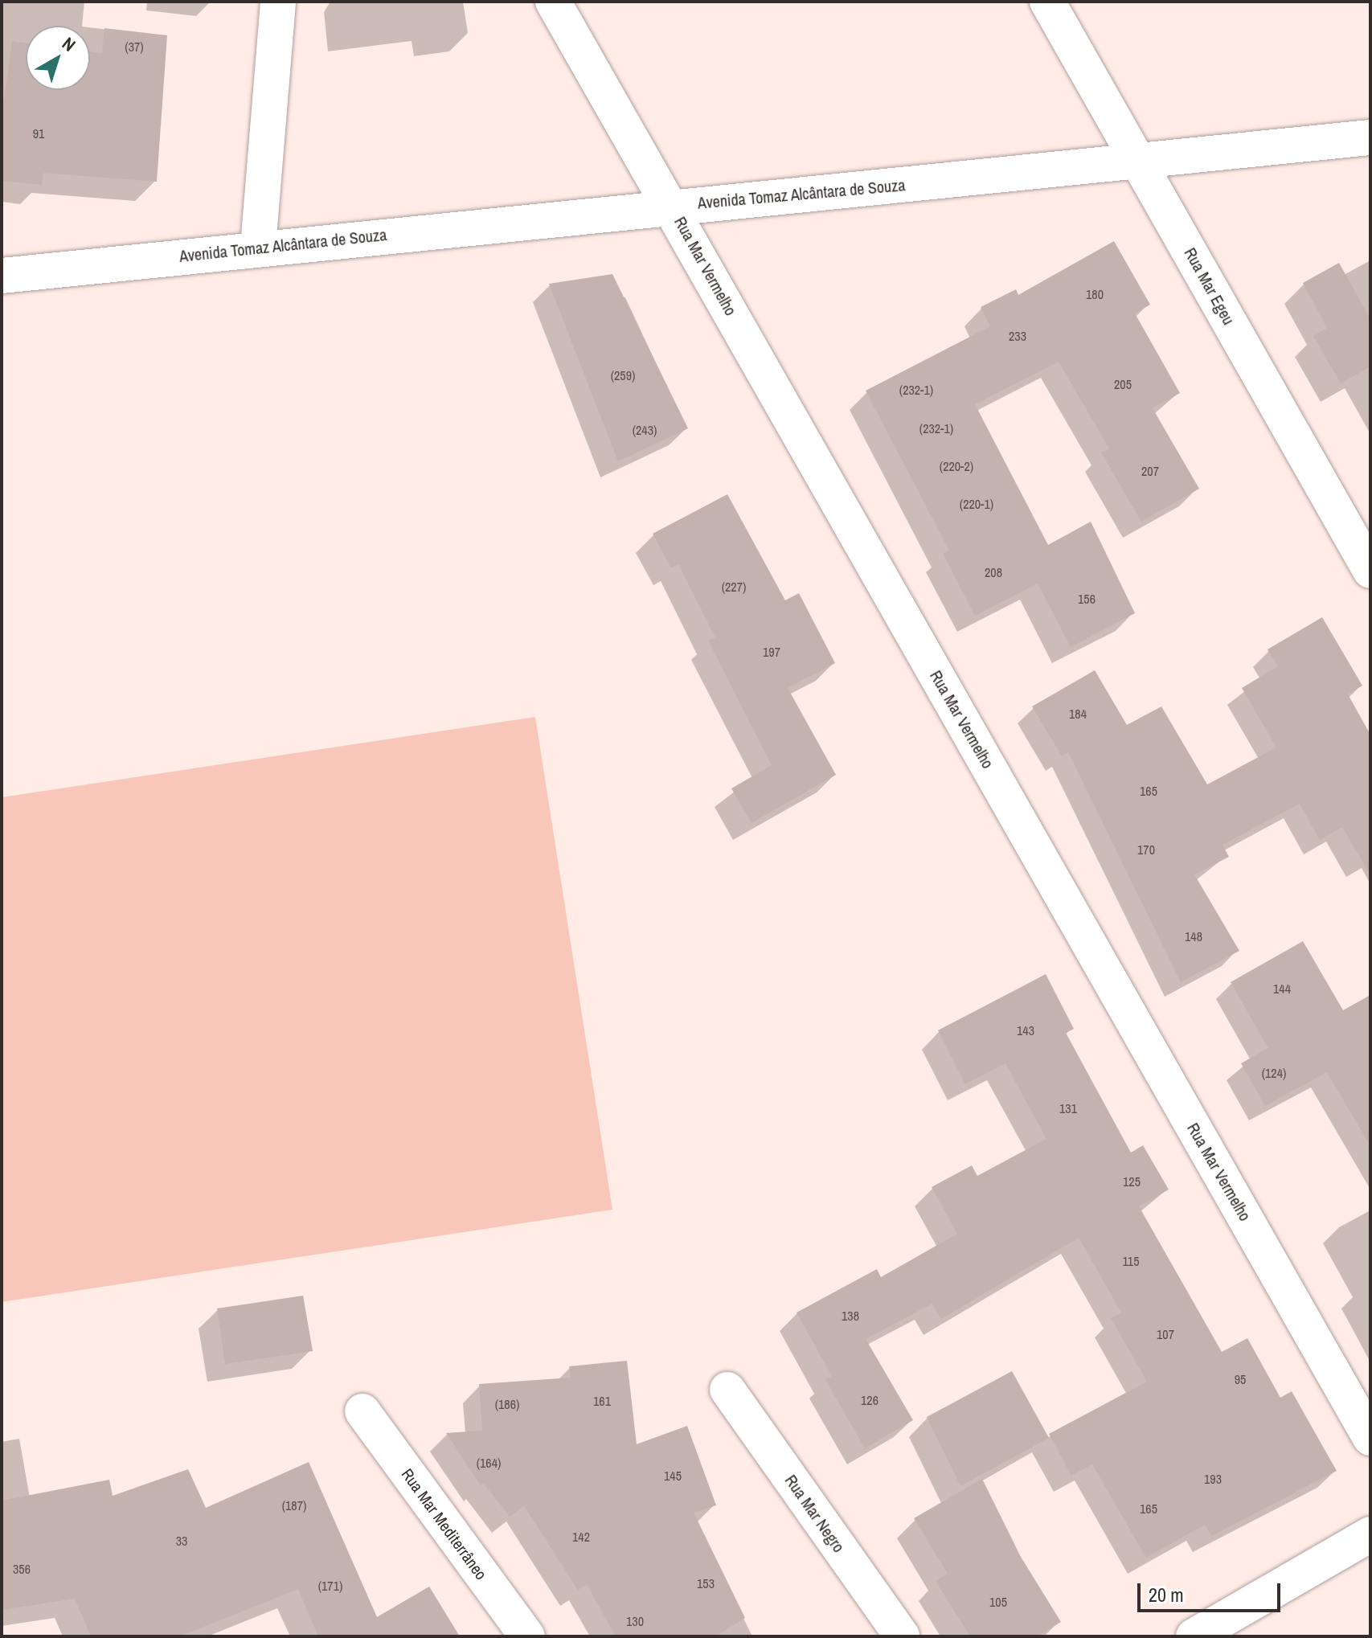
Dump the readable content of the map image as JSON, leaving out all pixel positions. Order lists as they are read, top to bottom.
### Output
{
  "streets": {
    "street": [
      "Avenida Tomaz Alcântara de Souza",
      "Rua Mar Vermelho",
      "Rua Mar Egeu",
      "Rua Mar Negro",
      "Rua Mar Mediterrâneo"
    ]
  },
  "crossings": [
    ["Avenida Tomaz Alcântara de Souza", "Rua Mar Vermelho"],
    ["Avenida Tomaz Alcântara de Souza", "Rua Mar Egeu"]
  ],
  "house_numbers": [
    "(37)",
    "91",
    "180",
    "233",
    "(259)",
    "205",
    "(232-1)",
    "(232-1)",
    "(243)",
    "(220-2)",
    "207",
    "(220-1)",
    "208",
    "(227)",
    "156",
    "197",
    "184",
    "165",
    "170",
    "148",
    "144",
    "143",
    "(124)",
    "131",
    "125",
    "115",
    "138",
    "107",
    "95",
    "126",
    "161",
    "(186)",
    "(164)",
    "145",
    "193",
    "(187)",
    "165",
    "142",
    "33",
    "356",
    "153",
    "(171)",
    "105",
    "130"
  ],
  "scale_bar": "20 m",
  "north": "top right"
}
